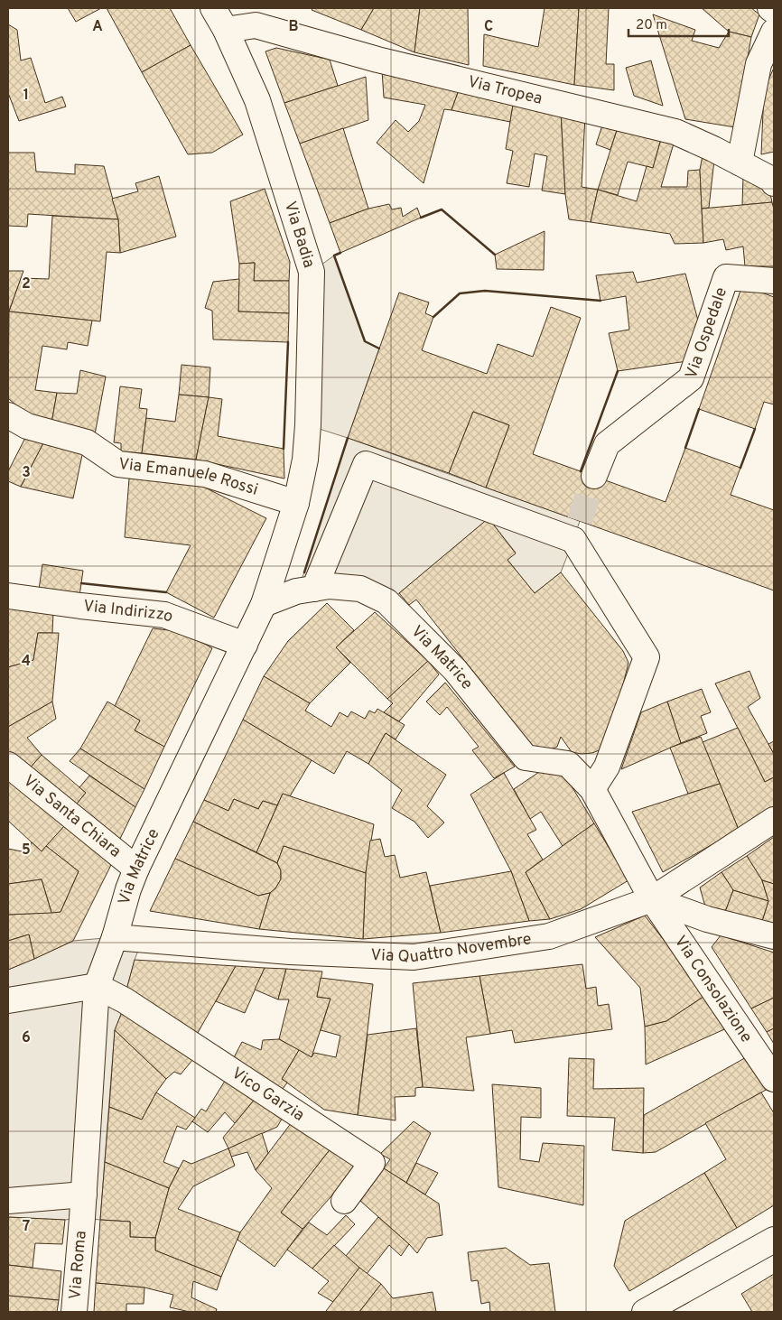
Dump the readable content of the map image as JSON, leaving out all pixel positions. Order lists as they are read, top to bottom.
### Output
{
  "streets": {
    "street": [
      "Via Tropea",
      "Via Badia",
      "Via Ospedale",
      "Via Emanuele Rossi",
      "Via Indirizzo",
      "Via Matrice",
      "Via Santa Chiara",
      "Via Quattro Novembre",
      "Via Consolazione",
      "Vico Garzia",
      "Via Roma"
    ]
  },
  "crossings": [
    ["Via Tropea", "Via Badia"],
    ["Via Badia", "Via Emanuele Rossi"],
    ["Via Badia", "Via Matrice"],
    ["Via Emanuele Rossi", "Via Matrice"],
    ["Via Indirizzo", "Via Matrice"],
    ["Via Matrice", "Via Santa Chiara"],
    ["Via Matrice", "Via Quattro Novembre"],
    ["Via Matrice", "Via Consolazione"],
    ["Via Matrice", "Vico Garzia"],
    ["Via Matrice", "Via Roma"],
    ["Via Quattro Novembre", "Via Consolazione"],
    ["Vico Garzia", "Via Roma"]
  ],
  "scale_bar": "20 m",
  "grid": {
    "columns": ["A", "B", "C"],
    "rows": [
      "1",
      "2",
      "3",
      "4",
      "5",
      "6",
      "7"
    ]
  }
}
